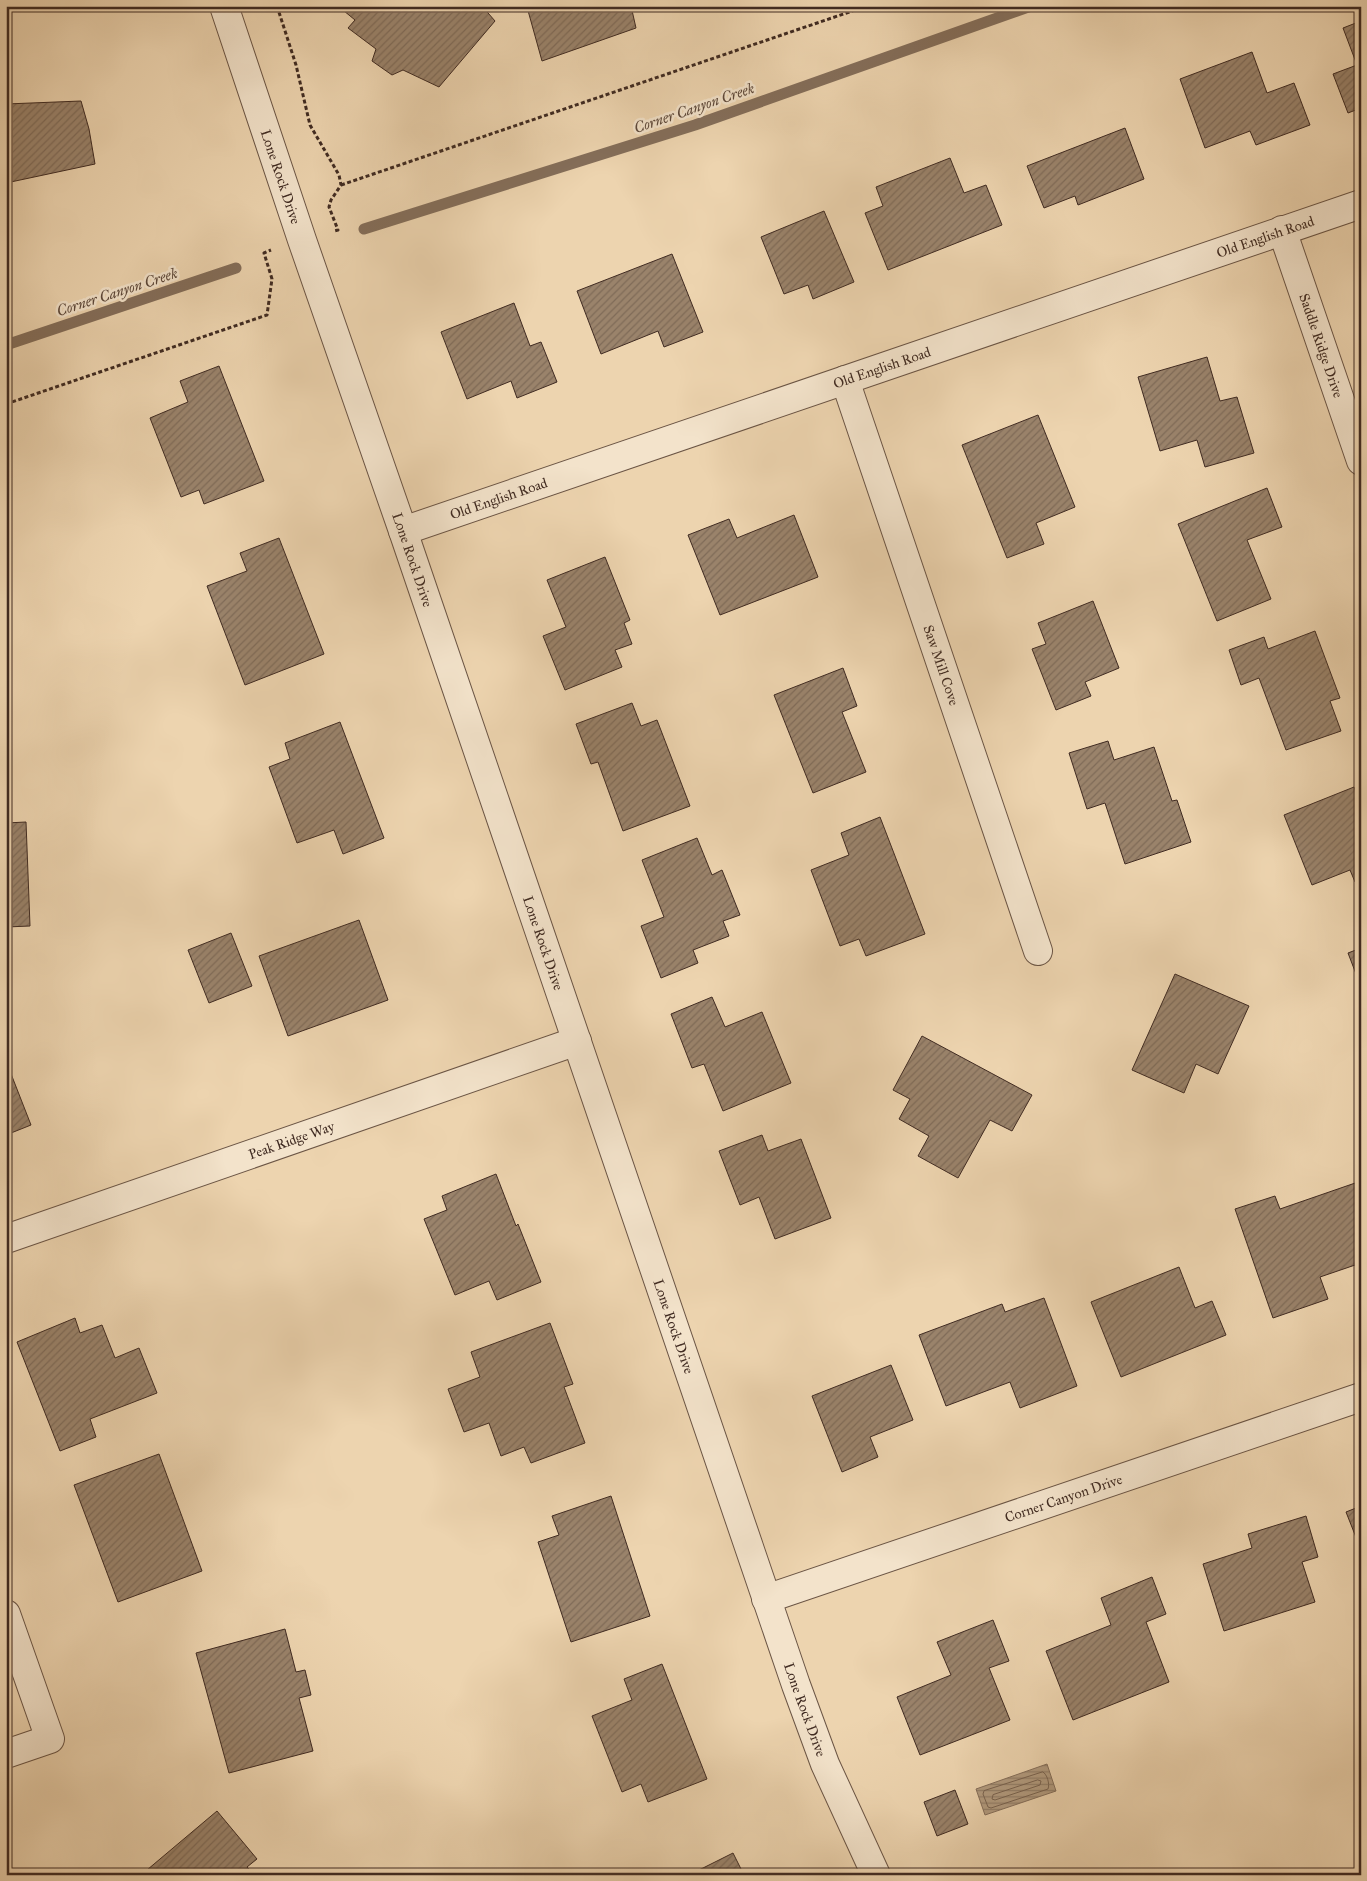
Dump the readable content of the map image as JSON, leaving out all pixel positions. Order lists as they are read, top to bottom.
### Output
{
  "streets": {
    "street": [
      "Lone Rock Drive",
      "Old English Road",
      "Saddle Ridge Drive",
      "Saw Mill Cove",
      "Peak Ridge Way",
      "Corner Canyon Drive"
    ]
  },
  "crossings": [
    ["Lone Rock Drive", "Old English Road"],
    ["Lone Rock Drive", "Peak Ridge Way"],
    ["Lone Rock Drive", "Corner Canyon Drive"],
    ["Old English Road", "Saddle Ridge Drive"],
    ["Old English Road", "Saw Mill Cove"]
  ],
  "water": ["Corner Canyon Creek"]
}
